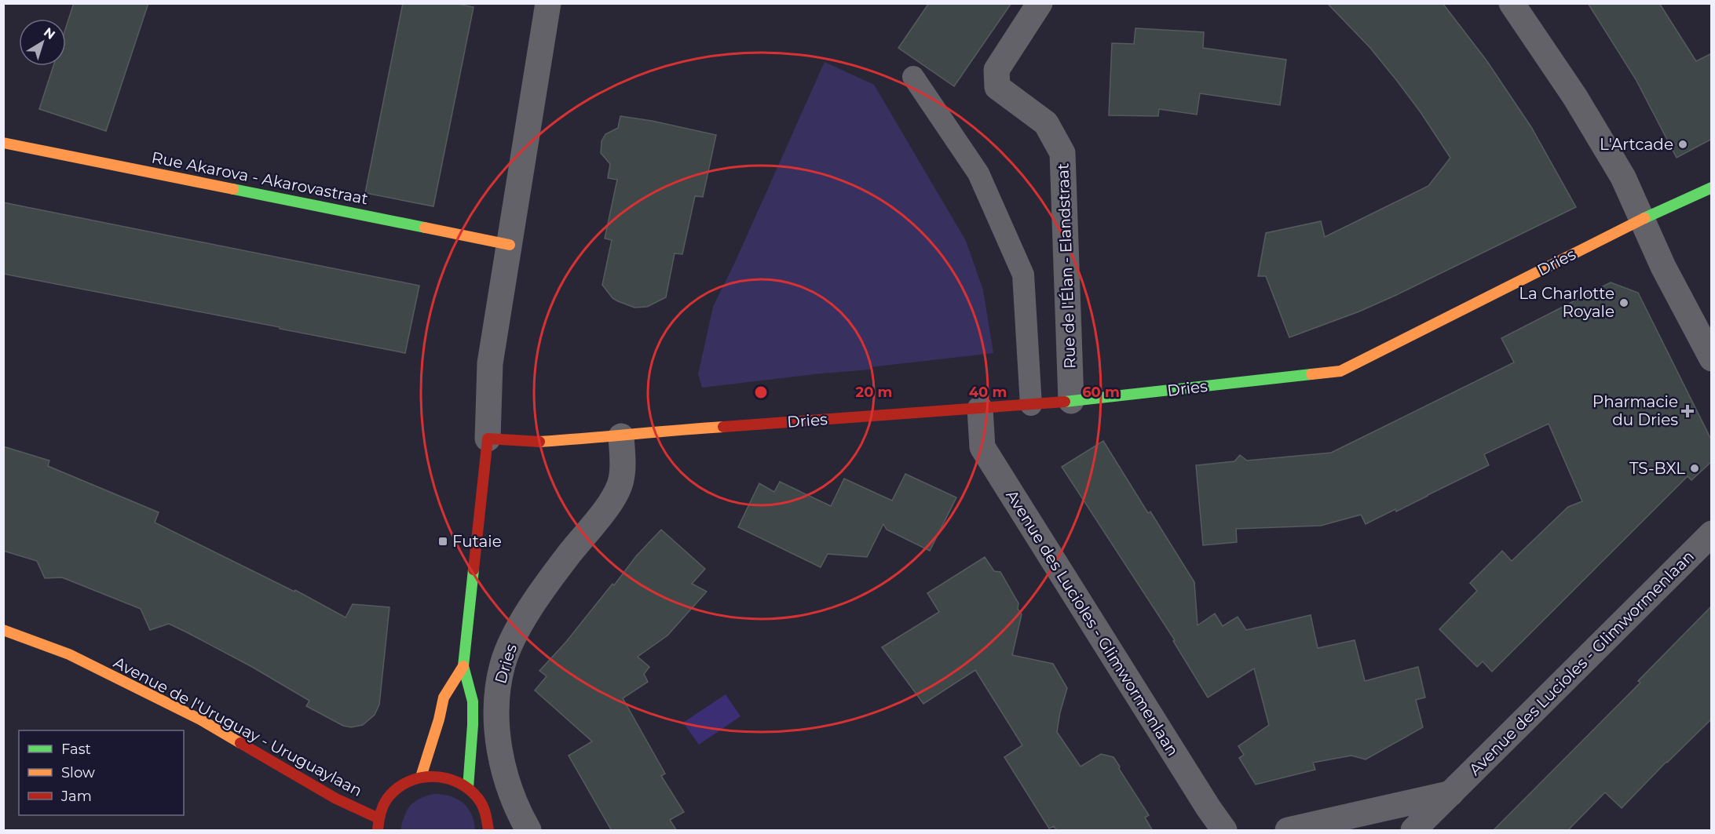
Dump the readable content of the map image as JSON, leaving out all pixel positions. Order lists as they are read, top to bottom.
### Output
{
  "streets": {
    "street": [
      "Rue Akarova - Akarovastraat",
      "Dries",
      "Rue de l'Élan - Elandstraat",
      "Avenue des Lucioles - Glimwormenlaan",
      "Avenue de l'Uruguay - Uruguaylaan"
    ]
  },
  "crossings": [
    ["Dries", "Rue de l'Élan - Elandstraat"],
    ["Dries", "Avenue des Lucioles - Glimwormenlaan"]
  ],
  "places": {
    "other": ["L'Artcade", "La Charlotte Royale", "TS-BXL"],
    "health": ["Pharmacie du Dries"],
    "transit": ["Futaie"]
  },
  "legend": ["Fast", "Slow", "Jam"],
  "north": "top right",
  "rings": ["20 m", "40 m", "60 m"]
}
